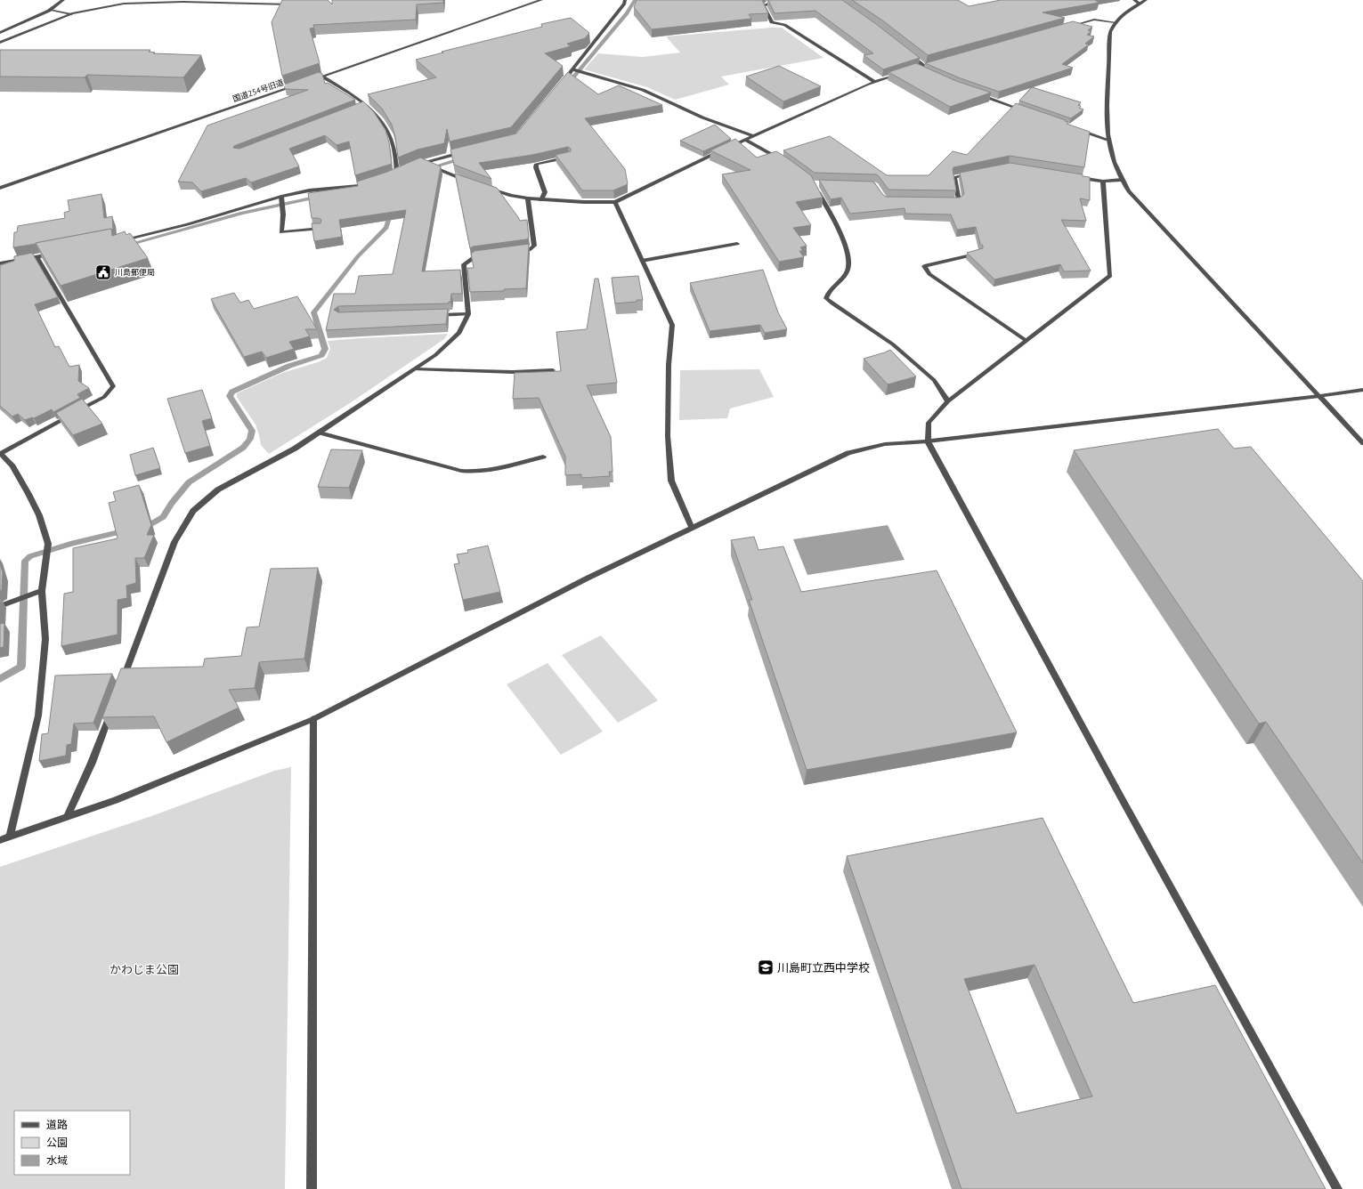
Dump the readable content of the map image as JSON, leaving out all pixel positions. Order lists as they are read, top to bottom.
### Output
{
  "streets": {
    "street": ["国道254号旧道"]
  },
  "parks": ["かわじま公園"],
  "places": {
    "public building": ["川島郵便局"],
    "school or university": ["川島町立西中学校"]
  },
  "legend": ["道路", "公園", "水域"]
}
